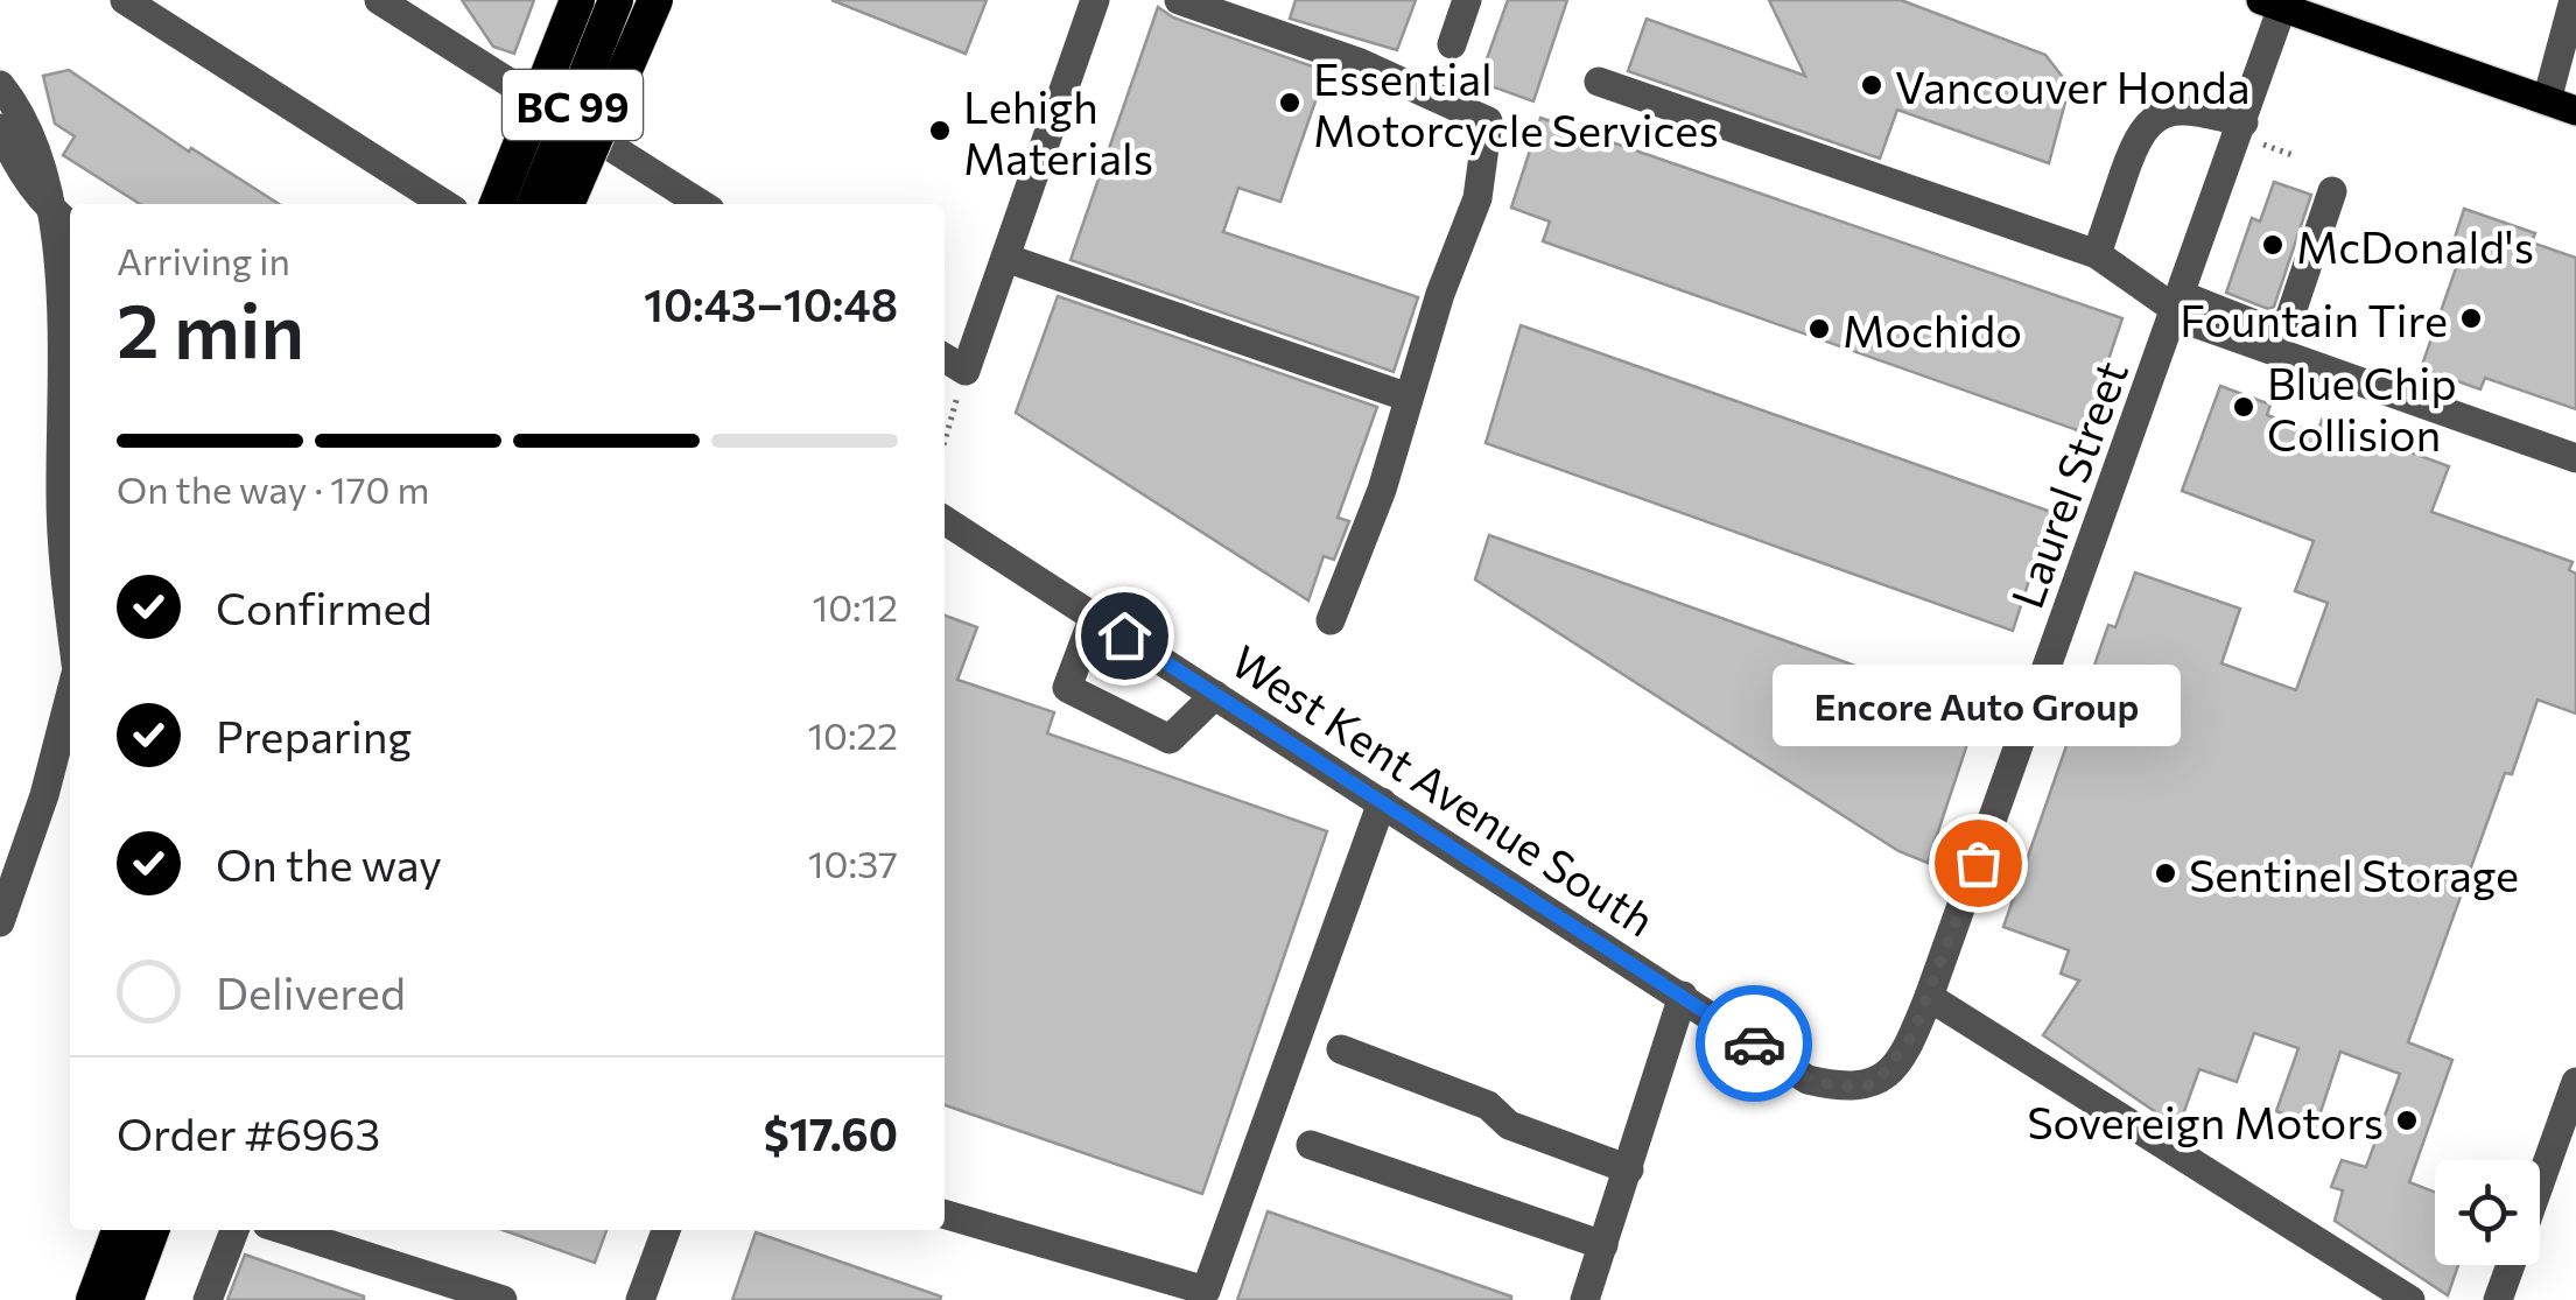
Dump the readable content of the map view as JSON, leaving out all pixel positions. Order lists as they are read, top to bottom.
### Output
{
  "streets": {
    "highway": ["BC 99"],
    "street": ["Laurel Street", "West Kent Avenue South"]
  },
  "crossings": [
    ["Laurel Street", "West Kent Avenue South"]
  ],
  "places": [
    "Vancouver Honda",
    "Essential Motorcycle Services",
    "Lehigh Materials",
    "McDonald's",
    "Fountain Tire",
    "Mochido",
    "Blue Chip Collision",
    "Encore Auto Group",
    "Sentinel Storage",
    "Sovereign Motors"
  ],
  "page": {
    "heading": ["2 min", "Arriving in", "10:43–10:48"],
    "panel": ["Order #6963", "$17.60"],
    "bar": "On the way · 170 m",
    "list": [
      ["Confirmed", "10:12"],
      ["Preparing", "10:22"],
      ["On the way", "10:37"],
      "Delivered"
    ],
    "bubble": "Encore Auto Group"
  }
}
